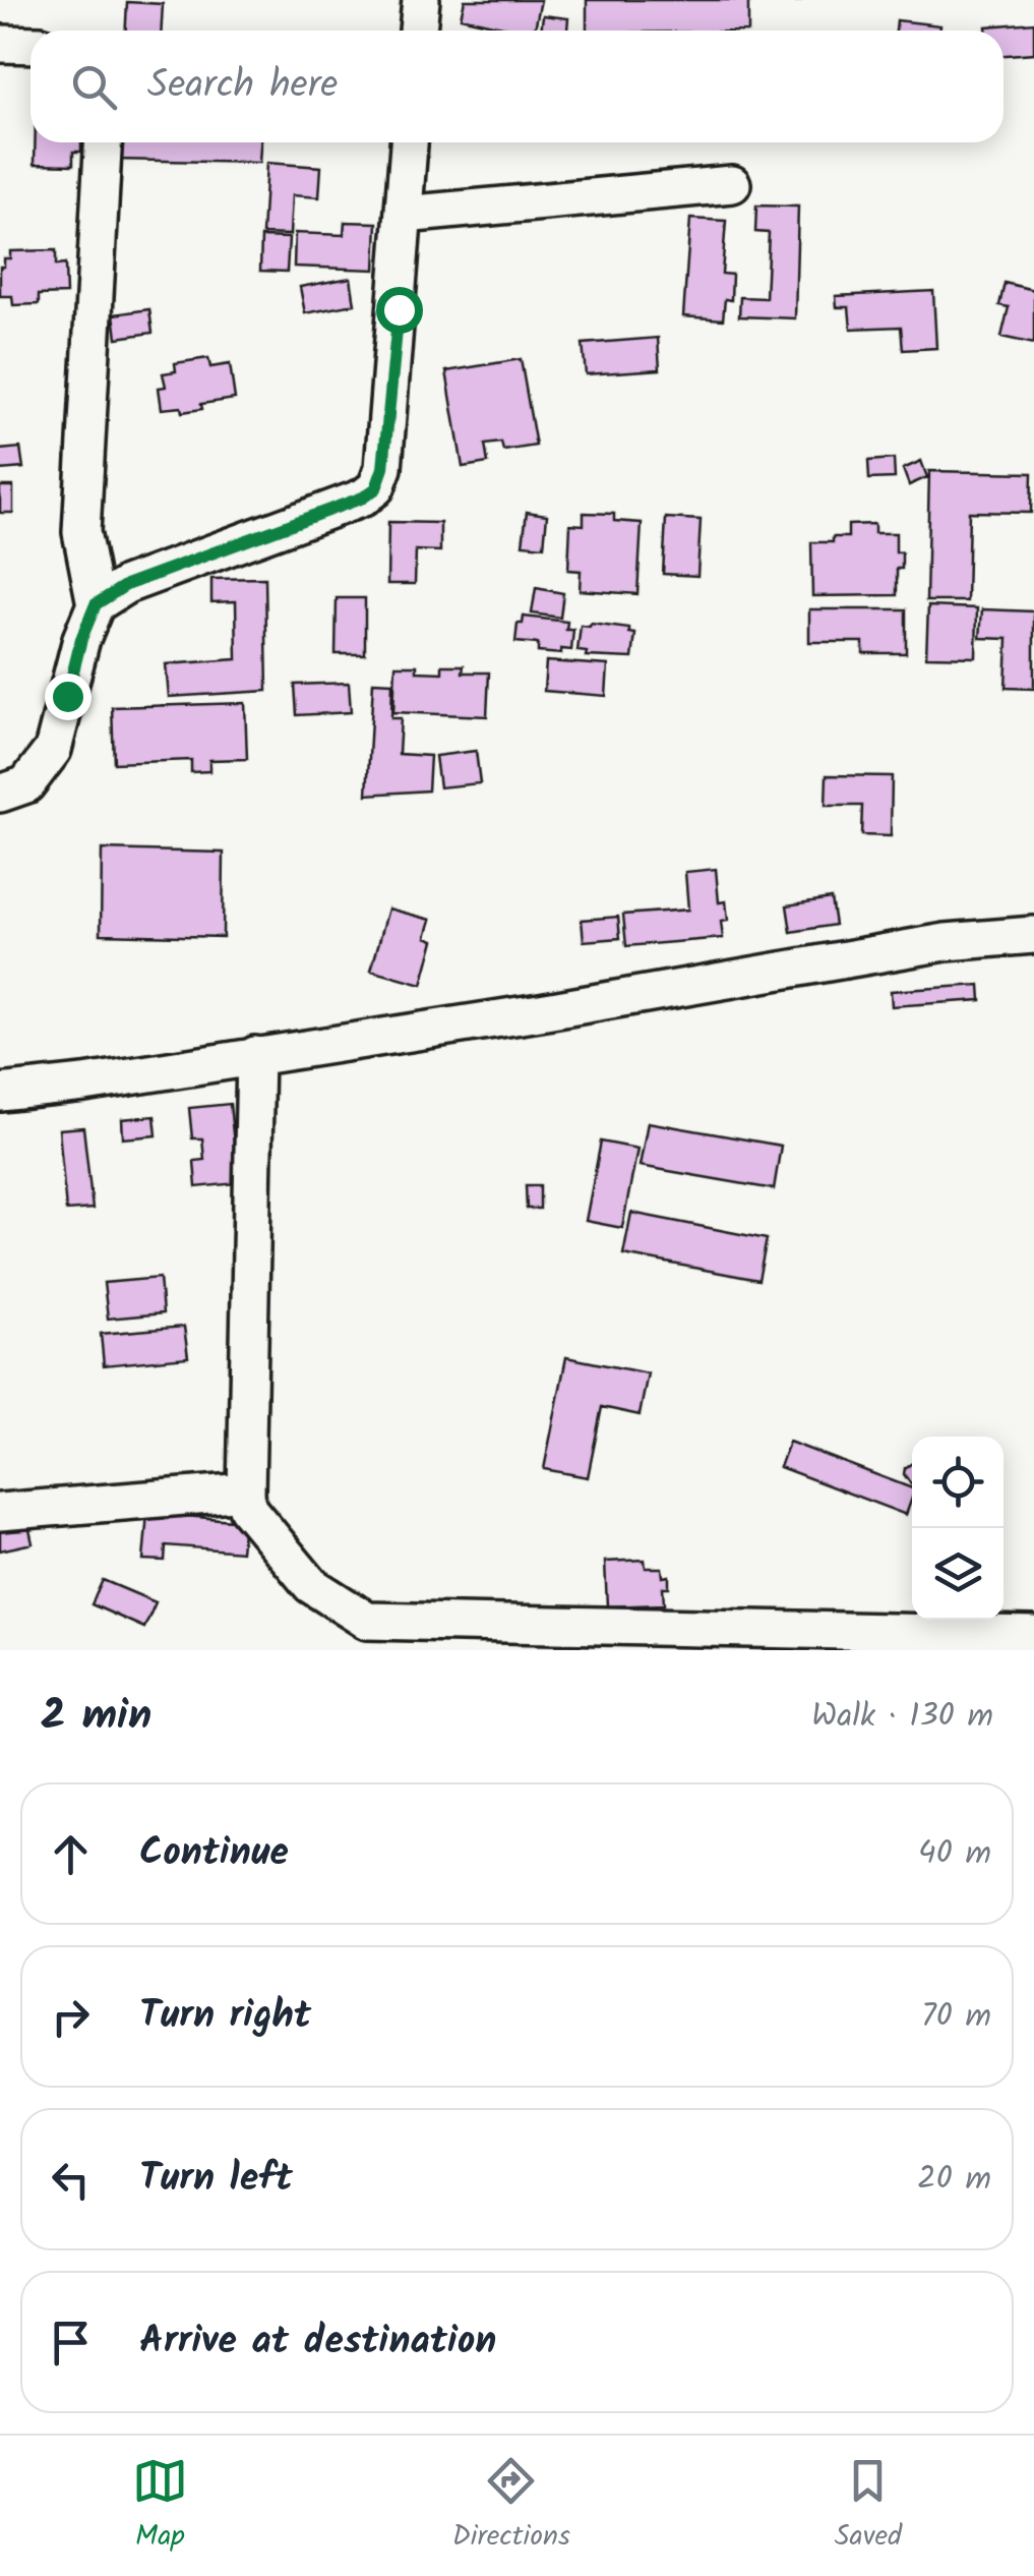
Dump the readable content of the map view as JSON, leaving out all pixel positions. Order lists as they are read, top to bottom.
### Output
{
  "page": {
    "search": "Search here",
    "heading": ["2 min", "Walk · 130 m"],
    "list": [
      ["Continue", "40 m"],
      ["Turn right", "70 m"],
      ["Turn left", "20 m"],
      "Arrive at destination"
    ],
    "nav": ["Map", "Directions", "Saved"]
  }
}
